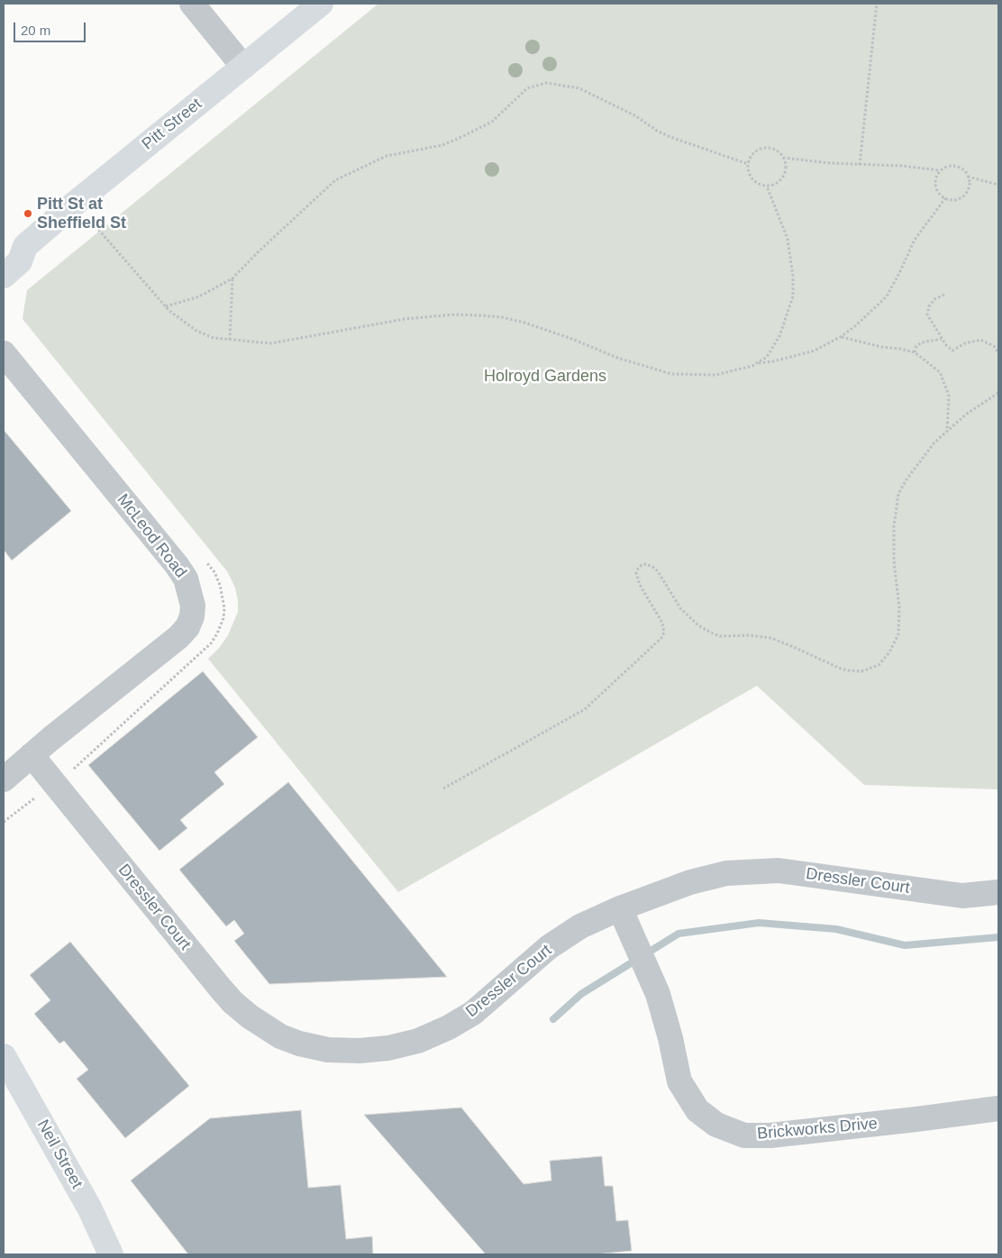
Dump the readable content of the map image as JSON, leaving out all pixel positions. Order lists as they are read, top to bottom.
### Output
{
  "streets": {
    "main road": ["Pitt Street", "Neil Street"],
    "street": ["McLeod Road", "Dressler Court", "Brickworks Drive"]
  },
  "crossings": [
    ["McLeod Road", "Dressler Court"],
    ["Dressler Court", "Brickworks Drive"]
  ],
  "parks": ["Holroyd Gardens"],
  "places": ["Pitt St at Sheffield St"],
  "scale_bar": "20 m"
}
